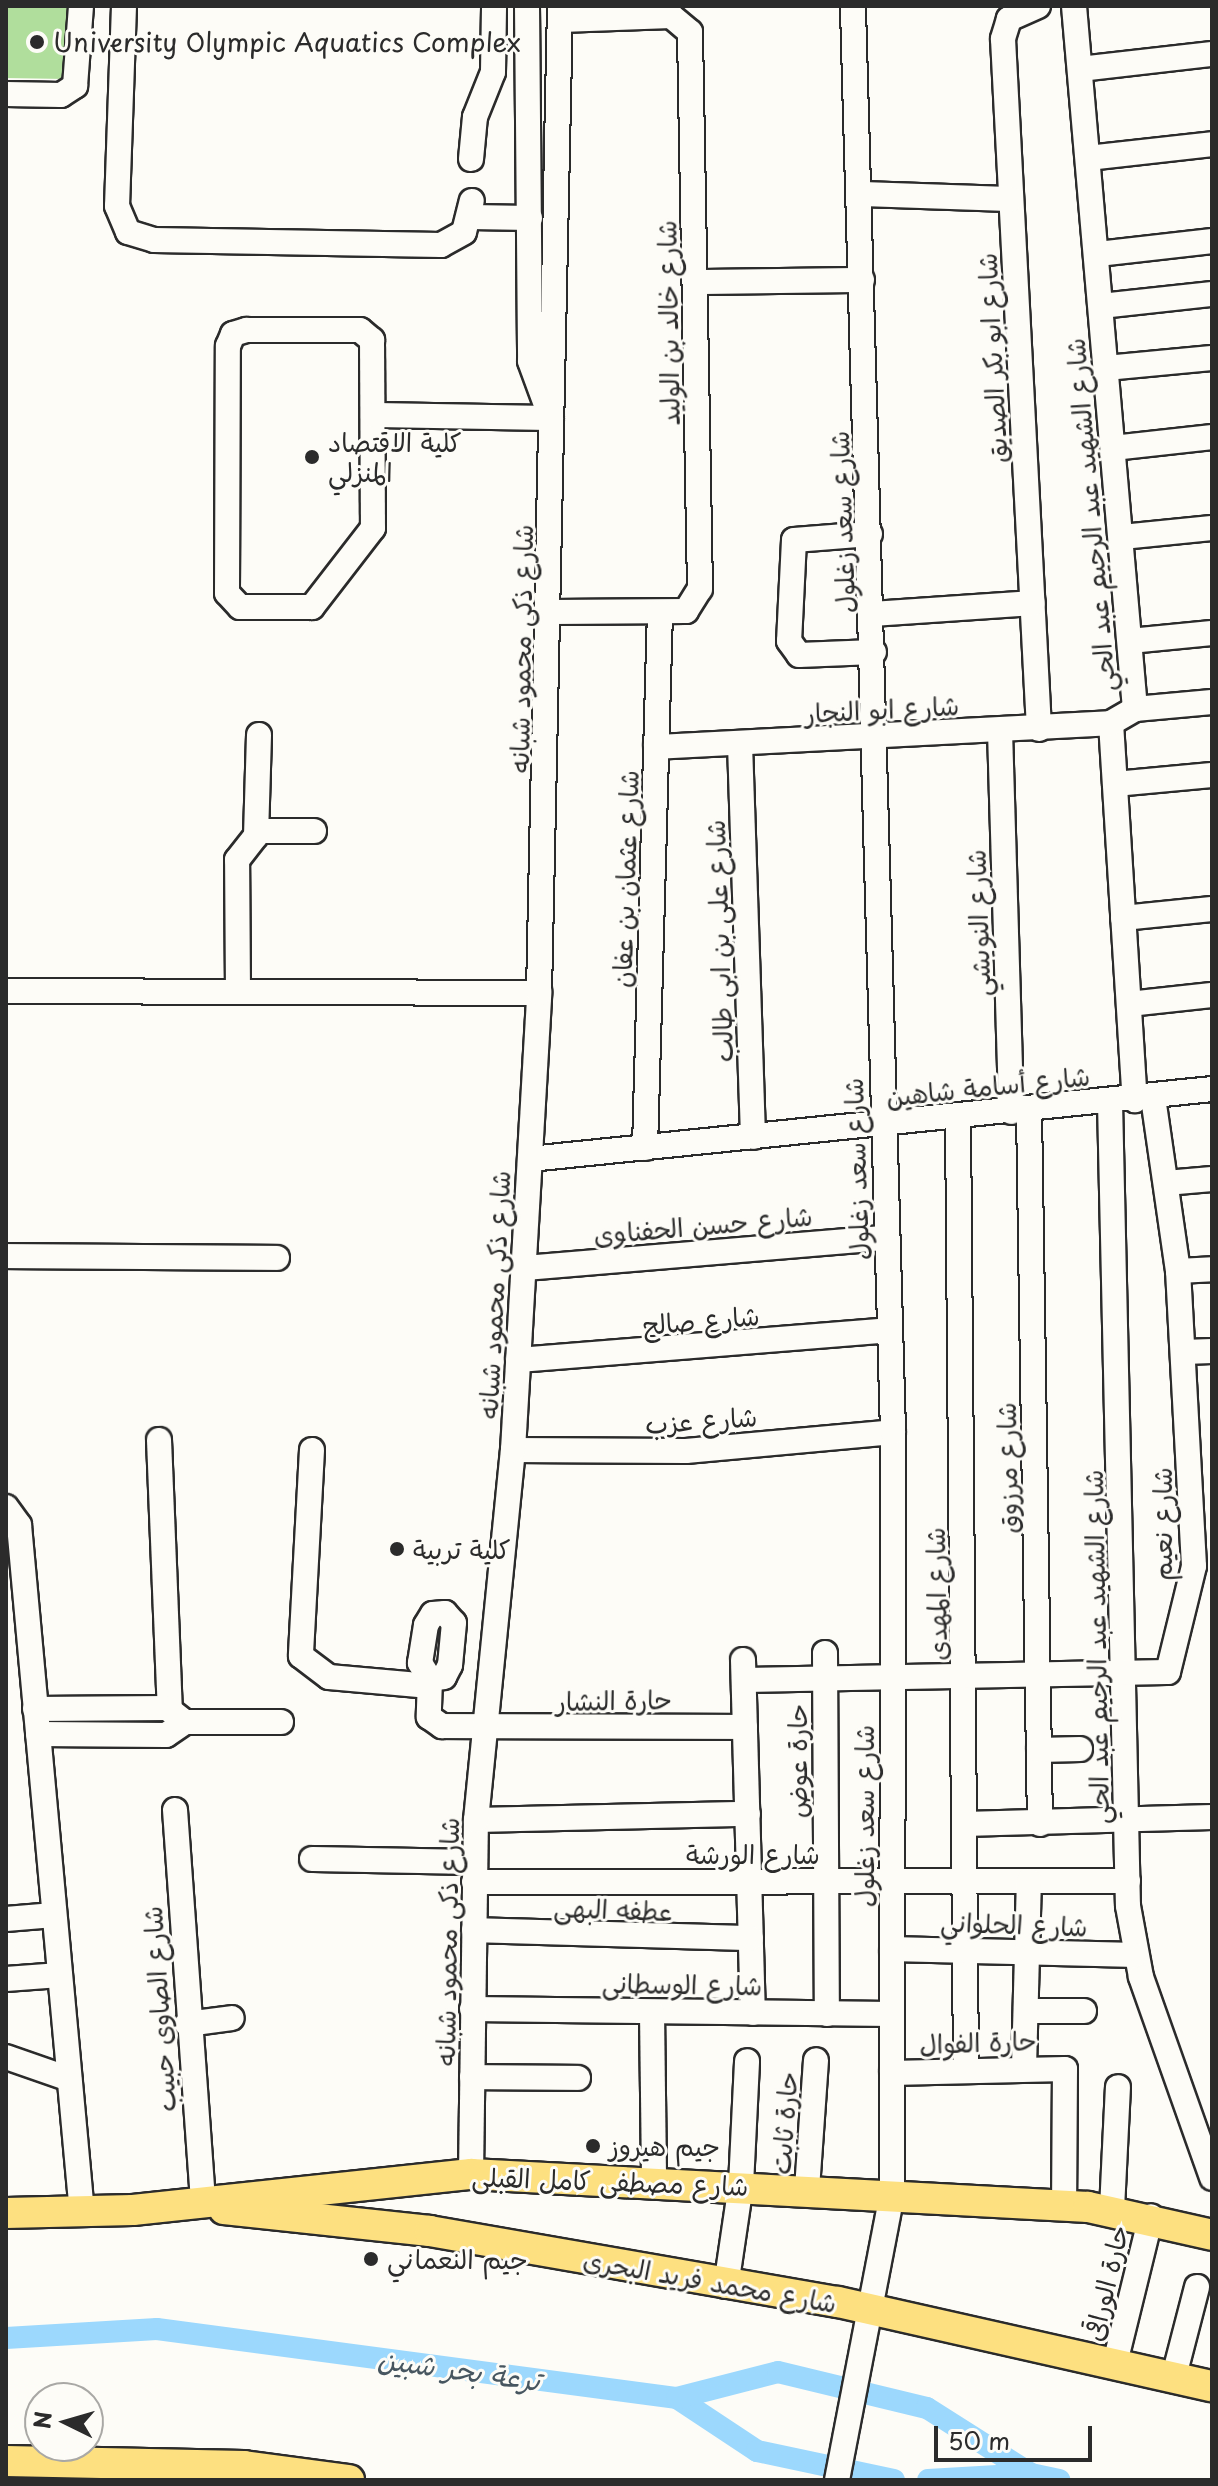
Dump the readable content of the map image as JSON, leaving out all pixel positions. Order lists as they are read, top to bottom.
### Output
{
  "streets": {
    "main road": ["شارع مصطفى كامل القبلى", "شارع محمد فريد البحرى"],
    "street": [
      "شارع خالد بن الوليد",
      "شارع ابو بكر الصديق",
      "شارع الشهيد عبد الرحيم عبد الحي",
      "شارع سعد زغلول",
      "شارع ذكى محمود شبانه",
      "شارع ابو النجار",
      "شارع عثمان بن عفان",
      "شارع النويشي",
      "شارع على بن ابى طالب",
      "شارع أسامة شاهين",
      "شارع حسن الحفناوى",
      "شارع صالح",
      "شارع عزب",
      "شارع مرزوق",
      "شارع نعيم",
      "شارع المهدى",
      "حارة النشار",
      "حارة عوض",
      "شارع الورشة",
      "عطفه البهى",
      "شارع الحلواني",
      "شارع الوسطانى",
      "شارع الصاوى حبيب",
      "حارة الفوال",
      "حارة ثابت",
      "حارة الوراقى"
    ]
  },
  "crossings": [
    ["شارع خالد بن الوليد", "شارع ذكى محمود شبانه"],
    ["شارع خالد بن الوليد", "شارع عثمان بن عفان"],
    ["شارع ابو بكر الصديق", "شارع ابو النجار"],
    ["شارع الشهيد عبد الرحيم عبد الحي", "شارع ابو النجار"],
    ["شارع الشهيد عبد الرحيم عبد الحي", "شارع أسامة شاهين"],
    ["شارع الشهيد عبد الرحيم عبد الحي", "شارع نعيم"],
    ["شارع الشهيد عبد الرحيم عبد الحي", "شارع الورشة"],
    ["شارع الشهيد عبد الرحيم عبد الحي", "شارع الحلواني"],
    ["شارع سعد زغلول", "شارع ابو النجار"],
    ["شارع سعد زغلول", "شارع أسامة شاهين"],
    ["شارع سعد زغلول", "شارع حسن الحفناوى"],
    ["شارع سعد زغلول", "شارع صالح"],
    ["شارع سعد زغلول", "شارع عزب"],
    ["شارع سعد زغلول", "شارع نعيم"],
    ["شارع سعد زغلول", "شارع الورشة"],
    ["شارع سعد زغلول", "شارع الحلواني"],
    ["شارع سعد زغلول", "شارع الوسطانى"],
    ["شارع سعد زغلول", "حارة الفوال"],
    ["شارع سعد زغلول", "شارع مصطفى كامل القبلى"],
    ["شارع سعد زغلول", "شارع محمد فريد البحرى"],
    ["شارع ذكى محمود شبانه", "شارع أسامة شاهين"],
    ["شارع ذكى محمود شبانه", "شارع حسن الحفناوى"],
    ["شارع ذكى محمود شبانه", "شارع صالح"],
    ["شارع ذكى محمود شبانه", "شارع عزب"],
    ["شارع ذكى محمود شبانه", "حارة النشار"],
    ["شارع ذكى محمود شبانه", "شارع الورشة"],
    ["شارع ذكى محمود شبانه", "عطفه البهى"],
    ["شارع ذكى محمود شبانه", "شارع الوسطانى"],
    ["شارع ذكى محمود شبانه", "شارع مصطفى كامل القبلى"],
    ["شارع ابو النجار", "شارع عثمان بن عفان"],
    ["شارع ابو النجار", "شارع النويشي"],
    ["شارع ابو النجار", "شارع على بن ابى طالب"],
    ["شارع عثمان بن عفان", "شارع أسامة شاهين"],
    ["شارع النويشي", "شارع أسامة شاهين"],
    ["شارع النويشي", "شارع مرزوق"],
    ["شارع على بن ابى طالب", "شارع أسامة شاهين"],
    ["شارع أسامة شاهين", "شارع مرزوق"],
    ["شارع أسامة شاهين", "شارع نعيم"],
    ["شارع أسامة شاهين", "شارع المهدى"],
    ["شارع مرزوق", "شارع نعيم"],
    ["شارع نعيم", "شارع المهدى"],
    ["شارع نعيم", "حارة النشار"],
    ["شارع نعيم", "حارة عوض"],
    ["شارع المهدى", "شارع الورشة"],
    ["شارع المهدى", "شارع الحلواني"],
    ["شارع المهدى", "حارة الفوال"],
    ["حارة عوض", "شارع الورشة"],
    ["حارة عوض", "شارع الوسطانى"],
    ["شارع الصاوى حبيب", "شارع مصطفى كامل القبلى"],
    ["شارع الصاوى حبيب", "شارع محمد فريد البحرى"],
    ["حارة الفوال", "شارع مصطفى كامل القبلى"],
    ["حارة ثابت", "شارع مصطفى كامل القبلى"],
    ["شارع مصطفى كامل القبلى", "شارع محمد فريد البحرى"],
    ["شارع مصطفى كامل القبلى", "حارة الوراقى"],
    ["شارع محمد فريد البحرى", "حارة الوراقى"]
  ],
  "water": ["ترعة بحر شبين"],
  "places": [
    "University Olympic Aquatics Complex",
    "كلية الاقتصاد المنزلي",
    "كلية تربية",
    "جيم هيروز",
    "جيم النعماني"
  ],
  "scale_bar": "50 m",
  "north": "left"
}
